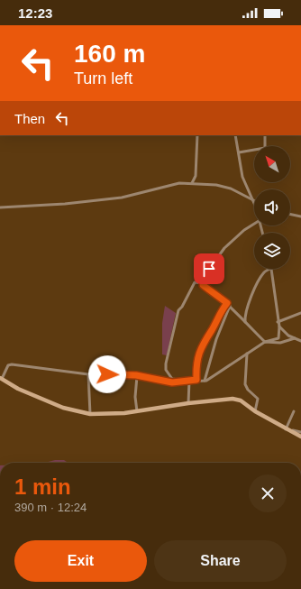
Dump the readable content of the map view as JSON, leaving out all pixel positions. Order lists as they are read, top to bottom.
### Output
{
  "north": "top left",
  "page": {
    "status": "12:23",
    "turn": ["160 m", "Turn left"],
    "then": "Then",
    "heading": ["1 min", "390 m · 12:24"],
    "buttons": ["Exit", "Share"]
  }
}
